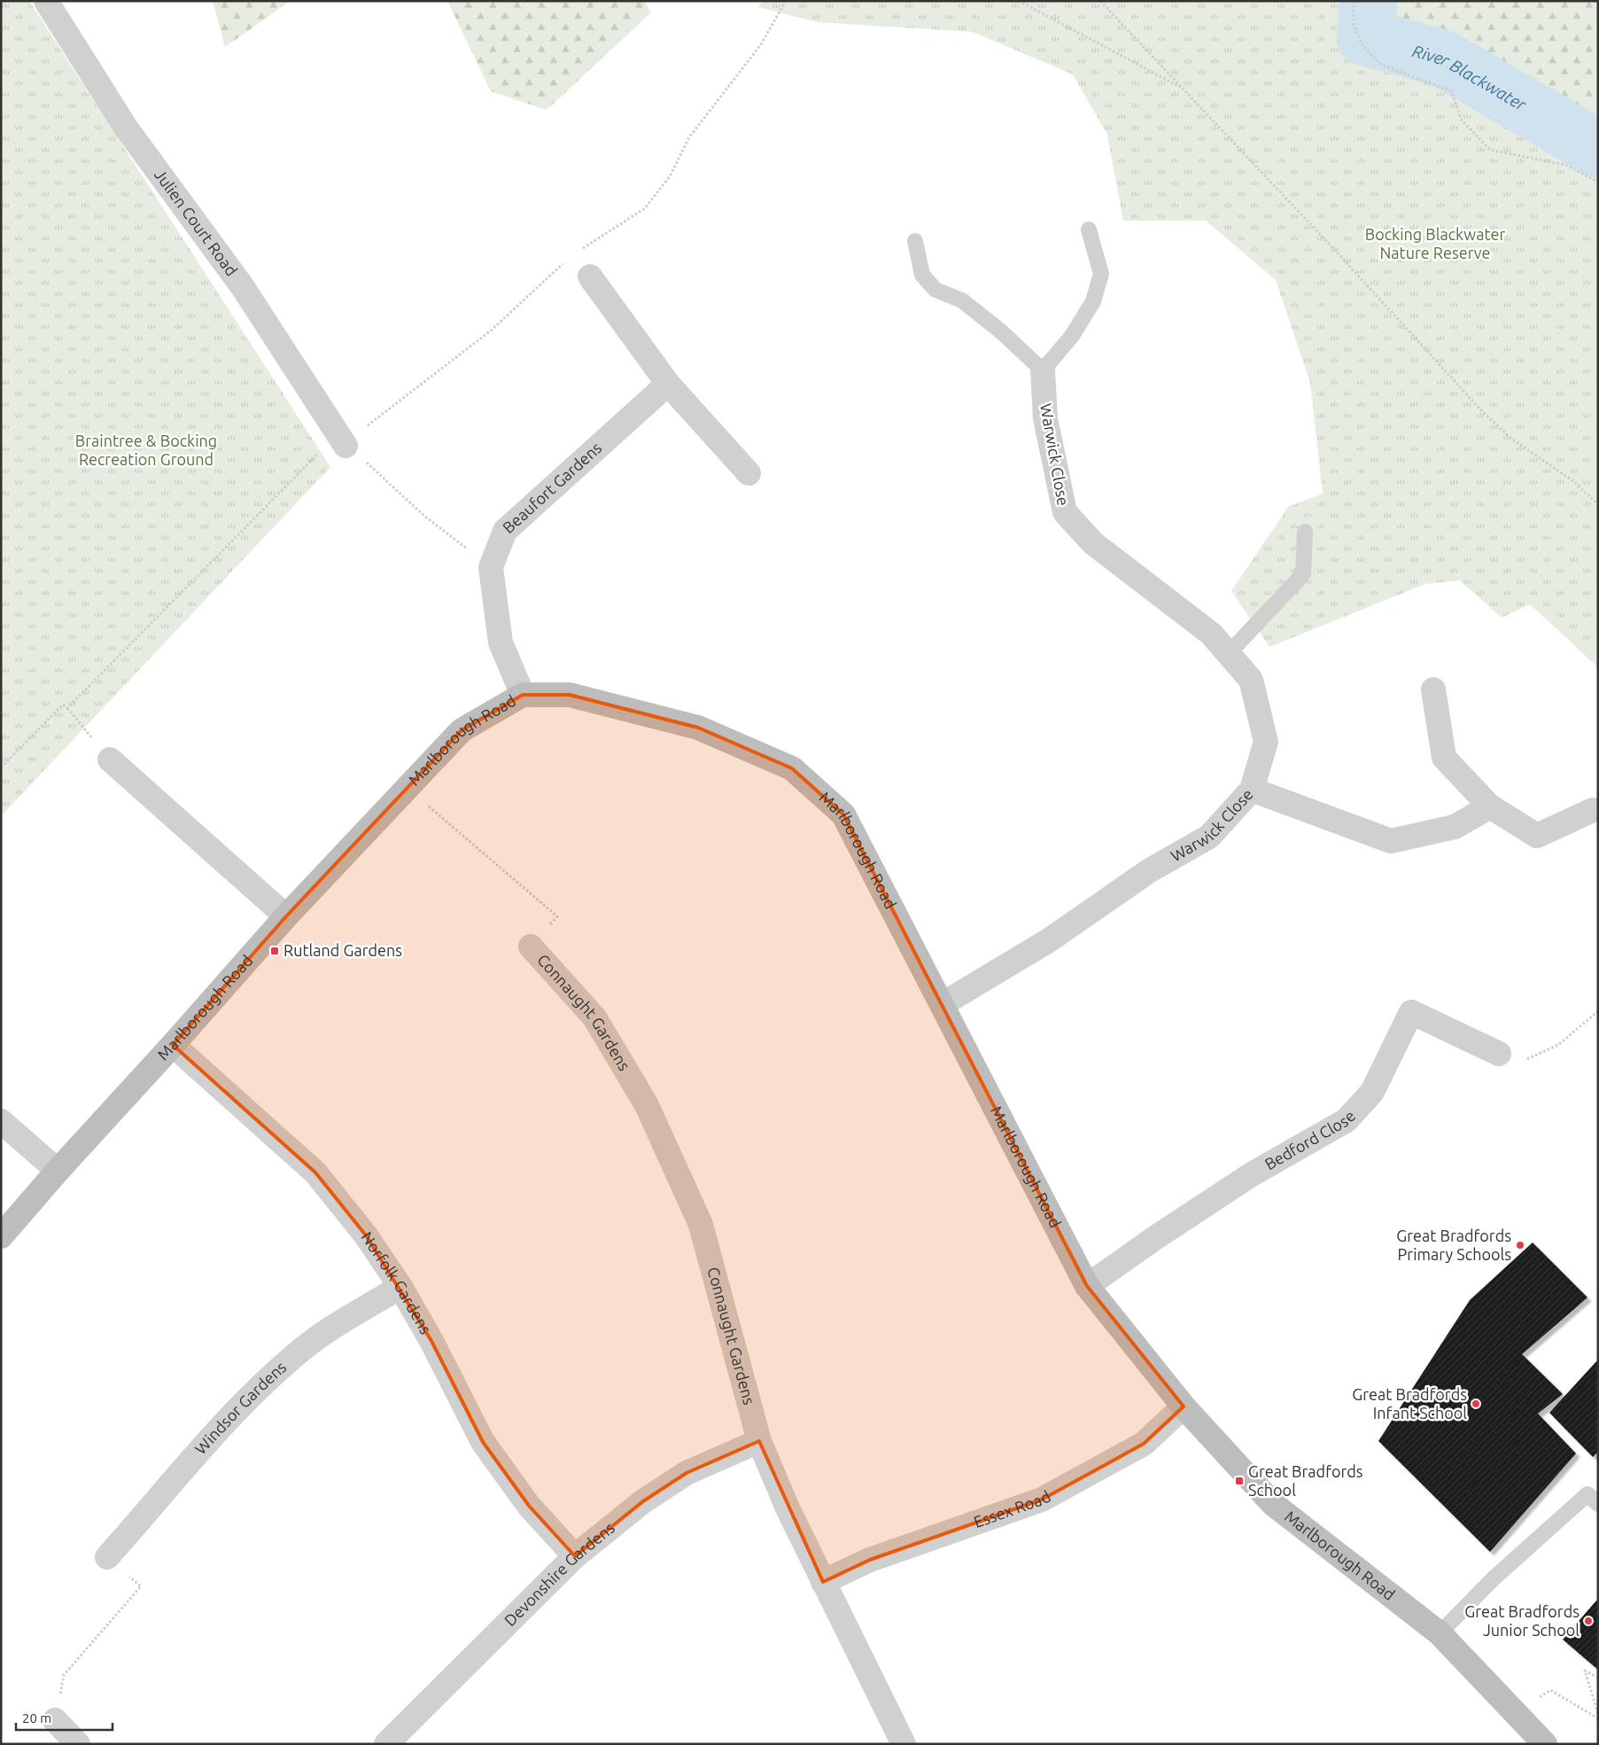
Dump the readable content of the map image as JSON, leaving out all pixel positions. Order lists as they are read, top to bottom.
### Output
{
  "streets": {
    "street": [
      "Julien Court Road",
      "Warwick Close",
      "Beaufort Gardens",
      "Marlborough Road",
      "Connaught Gardens",
      "Bedford Close",
      "Norfolk Gardens",
      "Windsor Gardens",
      "Essex Road",
      "Devonshire Gardens"
    ]
  },
  "crossings": [
    ["Warwick Close", "Marlborough Road"],
    ["Beaufort Gardens", "Marlborough Road"],
    ["Marlborough Road", "Bedford Close"],
    ["Marlborough Road", "Norfolk Gardens"],
    ["Marlborough Road", "Essex Road"],
    ["Connaught Gardens", "Essex Road"],
    ["Connaught Gardens", "Devonshire Gardens"],
    ["Norfolk Gardens", "Windsor Gardens"],
    ["Norfolk Gardens", "Devonshire Gardens"]
  ],
  "water": ["River Blackwater"],
  "parks": ["Bocking Blackwater Nature Reserve", "Braintree & Bocking Recreation Ground"],
  "places": {
    "transit": ["Rutland Gardens", "Great Bradfords School"],
    "other": ["Great Bradfords Primary Schools", "Great Bradfords Infant School", "Great Bradfords Junior School"]
  },
  "scale_bar": "20 m"
}
